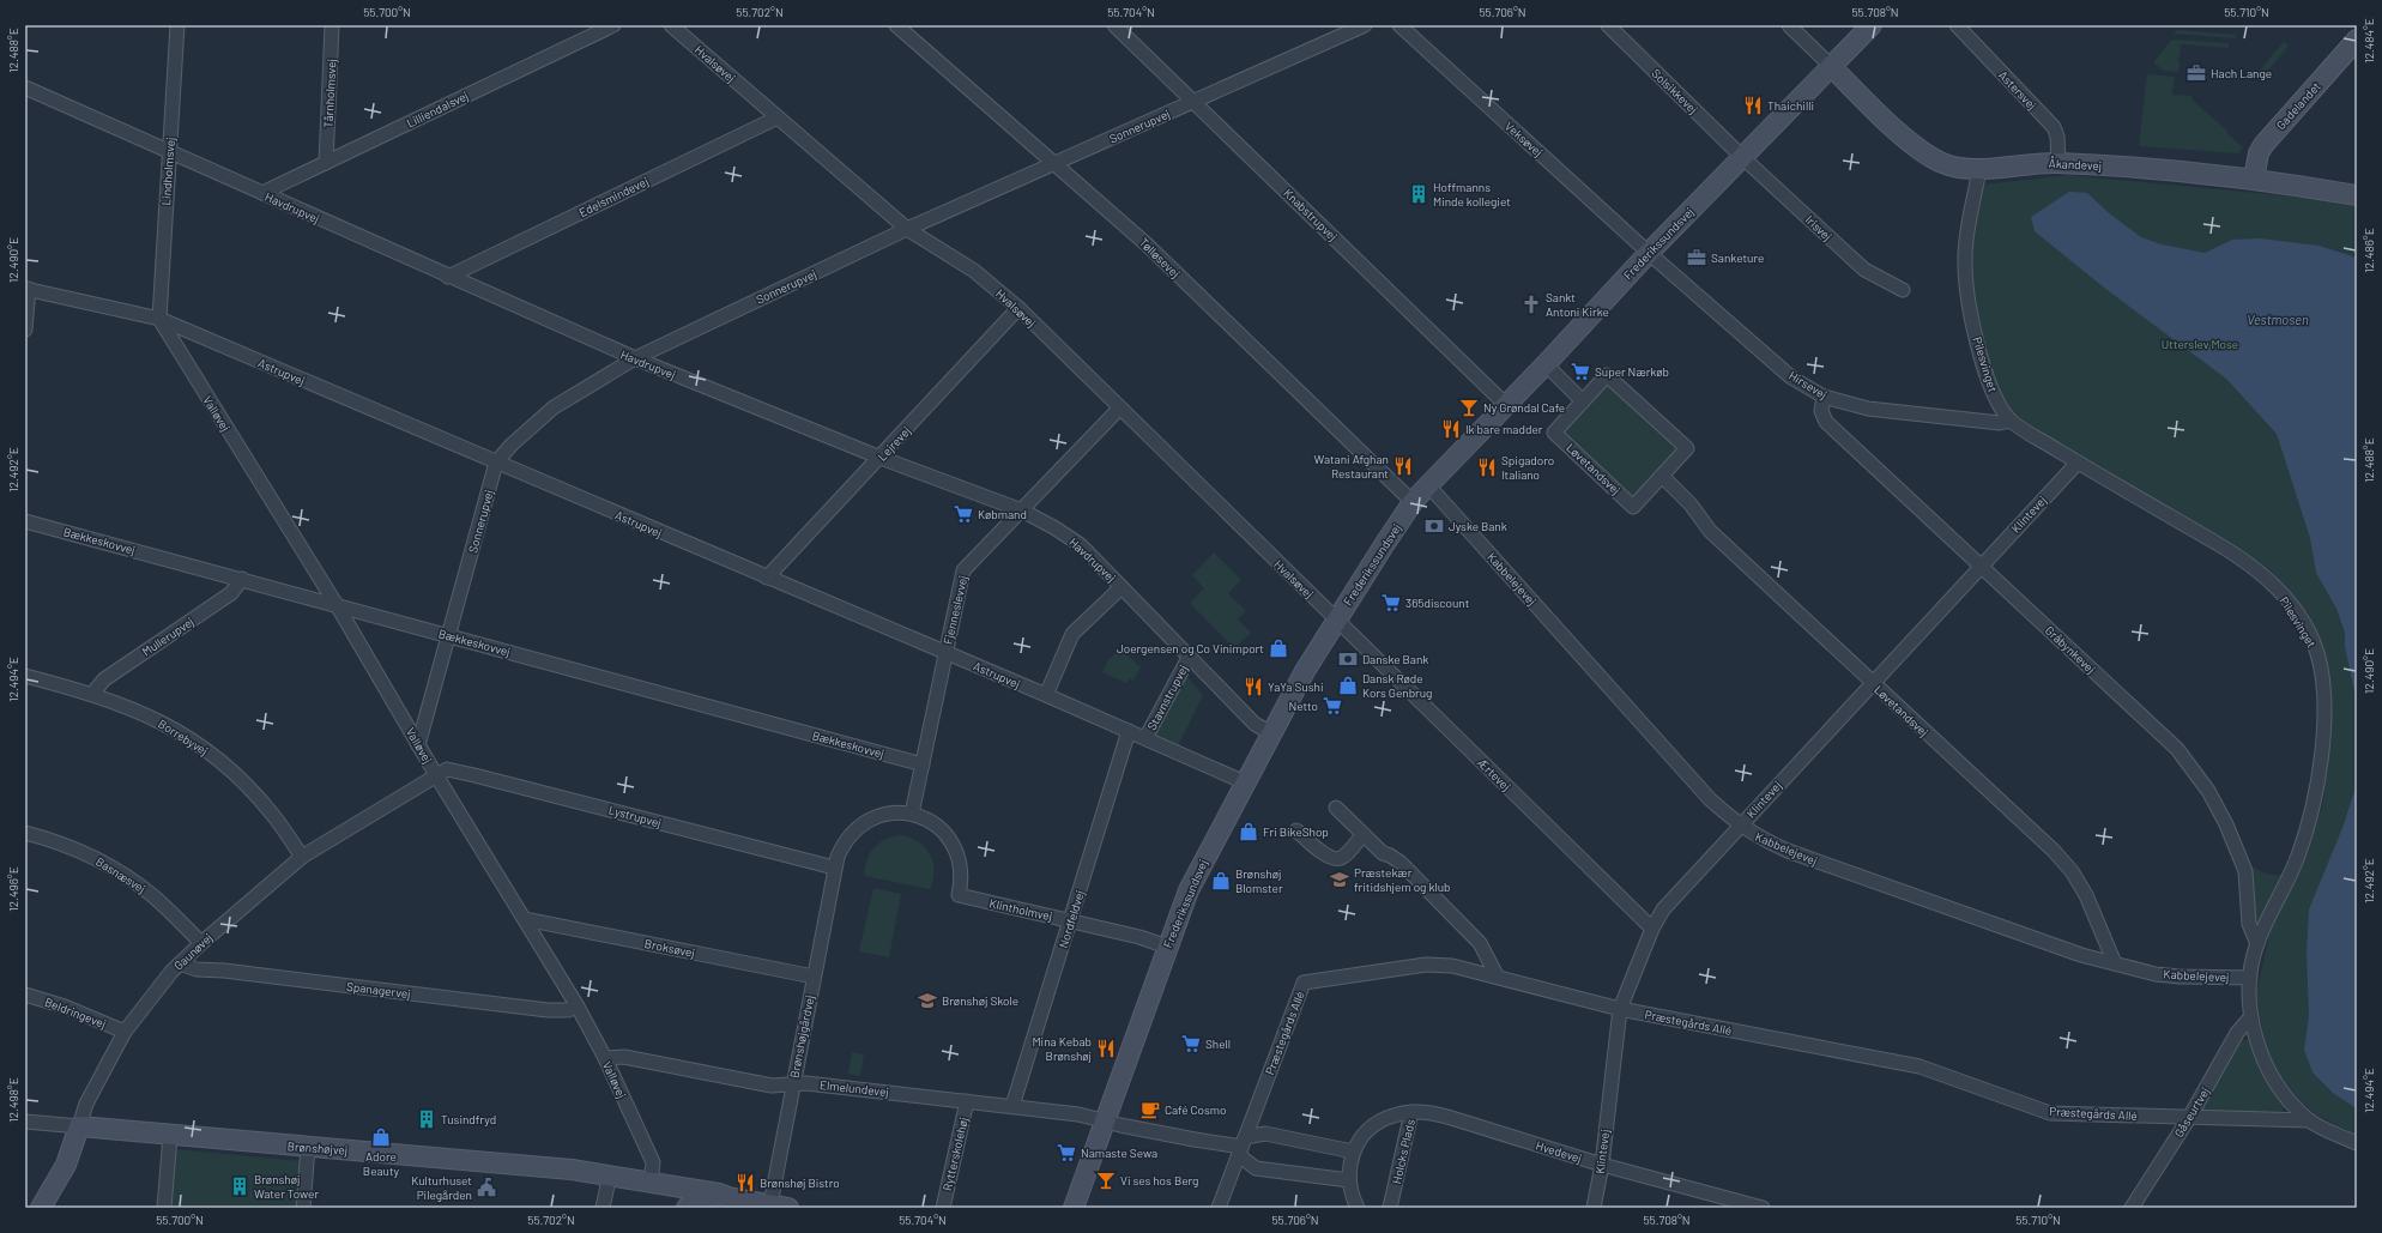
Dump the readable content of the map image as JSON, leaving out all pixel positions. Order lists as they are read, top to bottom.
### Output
{
  "streets": {
    "street": [
      "Hvalsøvej",
      "Astersvej",
      "Solsikkevej",
      "Tårnholmsvej",
      "Gadelandet",
      "Lilliendalsvej",
      "Sonnerupvej",
      "Veksøvej",
      "Åkandevej",
      "Lindholmsvej",
      "Edelsmindevej",
      "Havdrupvej",
      "Knabstrupvej",
      "Irisvej",
      "Frederikssundsvej",
      "Tølløsevej",
      "Pilesvinget",
      "Astrupvej",
      "Hirsevej",
      "Valløvej",
      "Lejrevej",
      "Løvetandsvej",
      "Klintevej",
      "Bækkeskovvej",
      "Kabbelejevej",
      "Fjenneslevvej",
      "Mullerupvej",
      "Gråbynkevej",
      "Stavnstrupvej",
      "Borrebyvej",
      "Ærtevej",
      "Lystrupvej",
      "Basnæsvej",
      "Klintholmvej",
      "Nordfeldvej",
      "Broksøvej",
      "Gaunøvej",
      "Spanagervej",
      "Beldringevej",
      "Præstegårds Allé",
      "Brønshøjgårdvej",
      "Elmelundevej",
      "Gåseurtvej",
      "Brønshøjvej",
      "Holcks Plads",
      "Hvedevej",
      "Rytterskolehøj"
    ]
  },
  "crossings": [
    ["Hvalsøvej", "Sonnerupvej"],
    ["Hvalsøvej", "Edelsmindevej"],
    ["Hvalsøvej", "Frederikssundsvej"],
    ["Hvalsøvej", "Lejrevej"],
    ["Hvalsøvej", "Fjenneslevvej"],
    ["Hvalsøvej", "Ærtevej"],
    ["Astersvej", "Åkandevej"],
    ["Solsikkevej", "Irisvej"],
    ["Solsikkevej", "Frederikssundsvej"],
    ["Tårnholmsvej", "Lilliendalsvej"],
    ["Gadelandet", "Åkandevej"],
    ["Lilliendalsvej", "Havdrupvej"],
    ["Sonnerupvej", "Havdrupvej"],
    ["Sonnerupvej", "Knabstrupvej"],
    ["Sonnerupvej", "Tølløsevej"],
    ["Sonnerupvej", "Astrupvej"],
    ["Sonnerupvej", "Valløvej"],
    ["Sonnerupvej", "Bækkeskovvej"],
    ["Veksøvej", "Frederikssundsvej"],
    ["Veksøvej", "Hirsevej"],
    ["Åkandevej", "Frederikssundsvej"],
    ["Åkandevej", "Pilesvinget"],
    ["Lindholmsvej", "Havdrupvej"],
    ["Lindholmsvej", "Astrupvej"],
    ["Lindholmsvej", "Valløvej"],
    ["Edelsmindevej", "Havdrupvej"],
    ["Havdrupvej", "Frederikssundsvej"],
    ["Havdrupvej", "Lejrevej"],
    ["Havdrupvej", "Fjenneslevvej"],
    ["Havdrupvej", "Stavnstrupvej"],
    ["Knabstrupvej", "Frederikssundsvej"],
    ["Irisvej", "Frederikssundsvej"],
    ["Frederikssundsvej", "Tølløsevej"],
    ["Frederikssundsvej", "Astrupvej"],
    ["Frederikssundsvej", "Hirsevej"],
    ["Frederikssundsvej", "Kabbelejevej"],
    ["Frederikssundsvej", "Ærtevej"],
    ["Frederikssundsvej", "Klintholmvej"],
    ["Frederikssundsvej", "Elmelundevej"],
    ["Pilesvinget", "Hirsevej"],
    ["Pilesvinget", "Klintevej"],
    ["Pilesvinget", "Kabbelejevej"],
    ["Pilesvinget", "Gråbynkevej"],
    ["Pilesvinget", "Præstegårds Allé"],
    ["Pilesvinget", "Gåseurtvej"],
    ["Astrupvej", "Valløvej"],
    ["Astrupvej", "Lejrevej"],
    ["Astrupvej", "Fjenneslevvej"],
    ["Astrupvej", "Stavnstrupvej"],
    ["Astrupvej", "Nordfeldvej"],
    ["Hirsevej", "Gråbynkevej"],
    ["Valløvej", "Bækkeskovvej"],
    ["Valløvej", "Lystrupvej"],
    ["Valløvej", "Broksøvej"],
    ["Valløvej", "Gaunøvej"],
    ["Valløvej", "Spanagervej"],
    ["Valløvej", "Elmelundevej"],
    ["Valløvej", "Brønshøjvej"],
    ["Løvetandsvej", "Klintevej"],
    ["Løvetandsvej", "Kabbelejevej"],
    ["Klintevej", "Kabbelejevej"],
    ["Klintevej", "Gråbynkevej"],
    ["Klintevej", "Ærtevej"],
    ["Klintevej", "Præstegårds Allé"],
    ["Klintevej", "Hvedevej"],
    ["Bækkeskovvej", "Fjenneslevvej"],
    ["Bækkeskovvej", "Mullerupvej"],
    ["Fjenneslevvej", "Klintholmvej"],
    ["Fjenneslevvej", "Brønshøjgårdvej"],
    ["Mullerupvej", "Borrebyvej"],
    ["Borrebyvej", "Gaunøvej"],
    ["Lystrupvej", "Gaunøvej"],
    ["Lystrupvej", "Brønshøjgårdvej"],
    ["Basnæsvej", "Gaunøvej"],
    ["Klintholmvej", "Nordfeldvej"],
    ["Klintholmvej", "Brønshøjgårdvej"],
    ["Nordfeldvej", "Elmelundevej"],
    ["Broksøvej", "Brønshøjgårdvej"],
    ["Gaunøvej", "Spanagervej"],
    ["Gaunøvej", "Beldringevej"],
    ["Gaunøvej", "Brønshøjvej"],
    ["Præstegårds Allé", "Gåseurtvej"],
    ["Brønshøjgårdvej", "Elmelundevej"],
    ["Brønshøjgårdvej", "Brønshøjvej"],
    ["Elmelundevej", "Rytterskolehøj"],
    ["Holcks Plads", "Hvedevej"]
  ],
  "water": ["Vestmosen"],
  "parks": ["Utterslev Mose"],
  "places": {
    "office": ["Hach Lange", "Sanketure"],
    "restaurant": [
      "Thaichilli",
      "Ik bare madder",
      "Watani Afghan Restaurant",
      "Spigadoro Italiano",
      "YaYa Sushi",
      "Mina Kebab Brønshøj",
      "Brønshøj Bistro"
    ],
    "building": ["Hoffmanns Minde kollegiet", "Tusindfryd", "Brønshøj Water Tower"],
    "church": ["Sankt Antoni Kirke"],
    "supermarket": [
      "Super Nærkøb",
      "Købmand",
      "365discount",
      "Netto",
      "Shell",
      "Namaste Sewa"
    ],
    "bar": ["Ny Grøndal Cafe", "Vi ses hos Berg"],
    "bank": ["Jyske Bank", "Danske Bank"],
    "shop": [
      "Joergensen og Co Vinimport",
      "Dansk Røde Kors Genbrug",
      "Fri BikeShop",
      "Brønshøj Blomster",
      "Adore Beauty"
    ],
    "school or university": ["Præstekær fritidshjem og klub", "Brønshøj Skole"],
    "cafe": ["Café Cosmo"],
    "public building": ["Kulturhuset Pilegården"]
  },
  "coordinates": [
    "55.700°N",
    "55.702°N",
    "55.704°N",
    "55.706°N",
    "55.708°N",
    "55.710°N",
    "12.484°E",
    "12.488°E",
    "12.486°E",
    "12.490°E",
    "12.492°E",
    "12.494°E",
    "12.496°E",
    "12.498°E"
  ]
}
